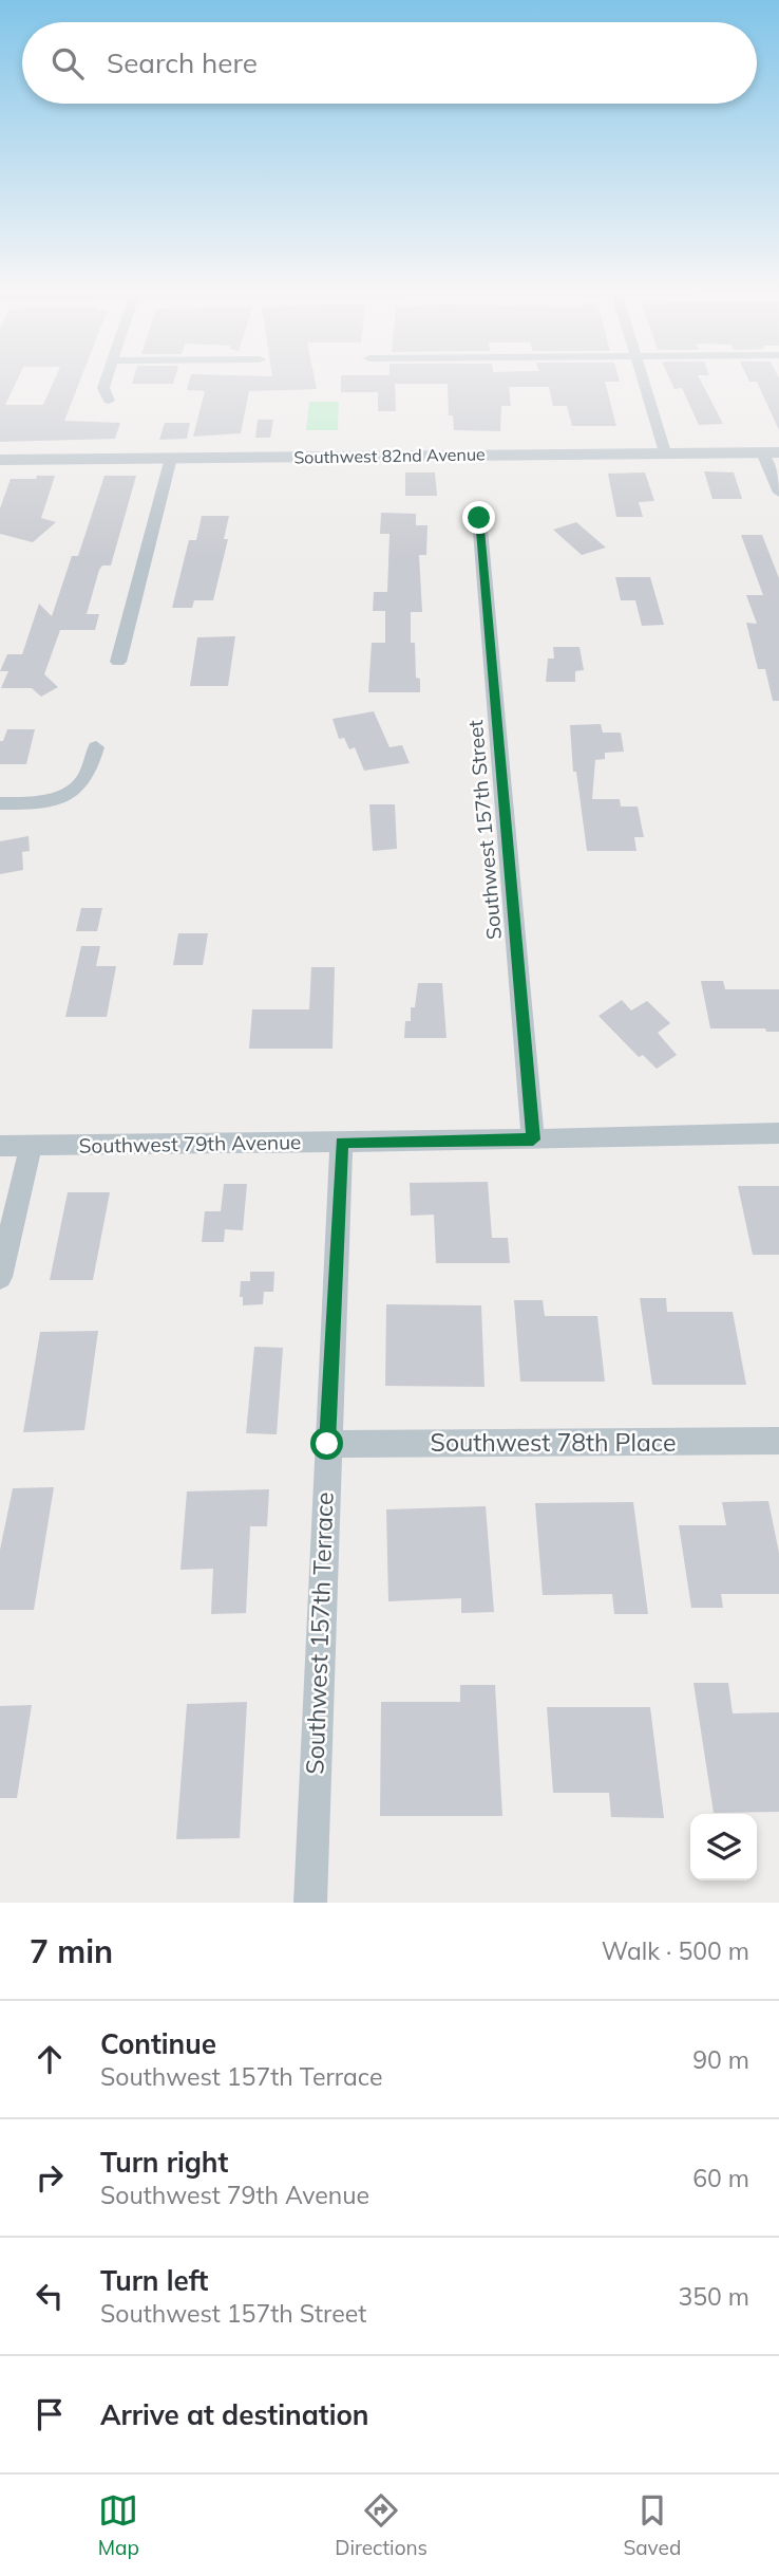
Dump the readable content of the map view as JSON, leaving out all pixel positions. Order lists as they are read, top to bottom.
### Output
{
  "streets": {
    "street": [
      "Southwest 82nd Avenue",
      "Southwest 157th Street",
      "Southwest 79th Avenue",
      "Southwest 78th Place",
      "Southwest 157th Terrace"
    ]
  },
  "crossings": [
    ["Southwest 157th Street", "Southwest 79th Avenue"],
    ["Southwest 79th Avenue", "Southwest 157th Terrace"],
    ["Southwest 78th Place", "Southwest 157th Terrace"]
  ],
  "page": {
    "search": "Search here",
    "heading": ["7 min", "Walk · 500 m"],
    "list": [
      ["Continue", "Southwest 157th Terrace", "90 m"],
      ["Turn right", "Southwest 79th Avenue", "60 m"],
      ["Turn left", "Southwest 157th Street", "350 m"],
      "Arrive at destination"
    ],
    "nav": ["Map", "Directions", "Saved"]
  }
}
